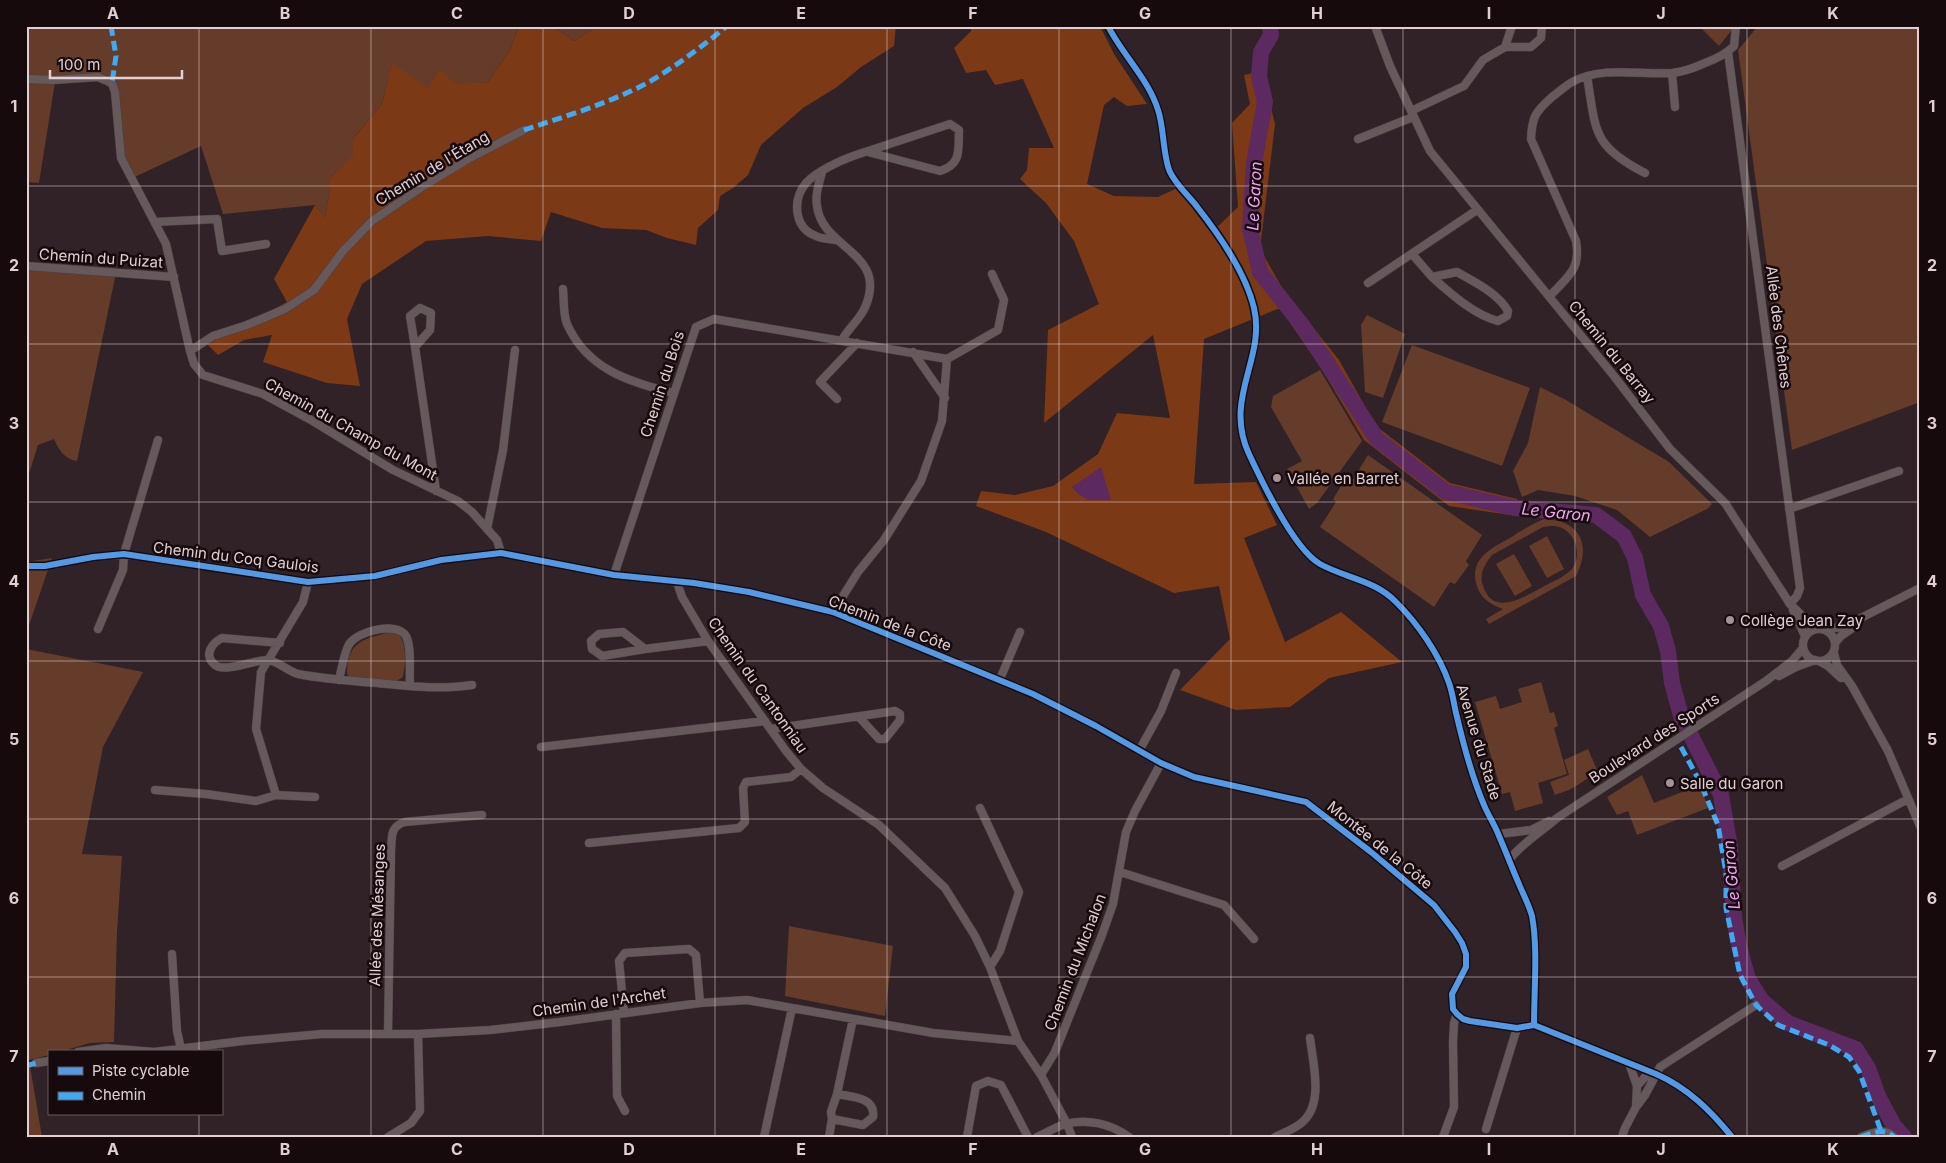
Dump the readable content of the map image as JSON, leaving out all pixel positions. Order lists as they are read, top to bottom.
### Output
{
  "streets": {
    "street": [
      "Chemin de l'Étang",
      "Chemin du Puizat",
      "Allée des Chênes",
      "Chemin du Barray",
      "Chemin du Bois",
      "Chemin du Champ du Mont",
      "Chemin du Coq Gaulois",
      "Chemin de la Côte",
      "Chemin du Cantonniau",
      "Boulevard des Sports",
      "Avenue du Stade",
      "Montée de la Côte",
      "Allée des Mésanges",
      "Chemin du Michalon",
      "Chemin de l'Archet"
    ]
  },
  "crossings": [
    ["Chemin de l'Étang", "Chemin du Champ du Mont"],
    ["Chemin du Puizat", "Chemin du Champ du Mont"],
    ["Allée des Chênes", "Chemin du Barray"],
    ["Chemin du Barray", "Boulevard des Sports"],
    ["Chemin du Bois", "Chemin de la Côte"],
    ["Chemin du Champ du Mont", "Chemin du Coq Gaulois"],
    ["Chemin du Champ du Mont", "Chemin de la Côte"],
    ["Chemin du Coq Gaulois", "Chemin de la Côte"],
    ["Chemin de la Côte", "Chemin du Cantonniau"],
    ["Chemin de la Côte", "Montée de la Côte"],
    ["Chemin de la Côte", "Chemin du Michalon"],
    ["Chemin du Cantonniau", "Chemin du Michalon"],
    ["Chemin du Cantonniau", "Chemin de l'Archet"],
    ["Boulevard des Sports", "Avenue du Stade"],
    ["Montée de la Côte", "Chemin du Michalon"],
    ["Allée des Mésanges", "Chemin de l'Archet"]
  ],
  "water": ["Le Garon"],
  "places": ["Vallée en Barret", "Collège Jean Zay", "Salle du Garon"],
  "legend": ["Piste cyclable", "Chemin"],
  "scale_bar": "100 m",
  "grid": {
    "columns": [
      "A",
      "B",
      "C",
      "D",
      "E",
      "F",
      "G",
      "H",
      "I",
      "J",
      "K"
    ],
    "rows": [
      "1",
      "2",
      "3",
      "4",
      "5",
      "6",
      "7"
    ]
  }
}
